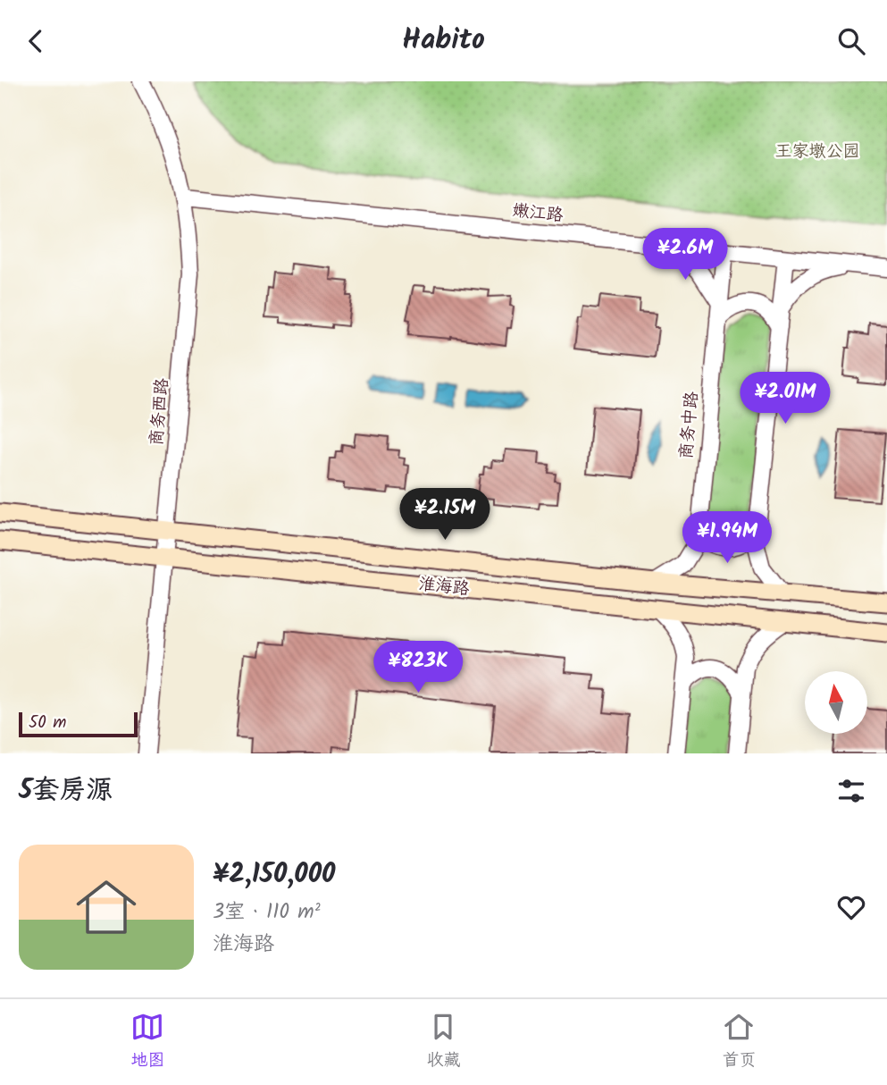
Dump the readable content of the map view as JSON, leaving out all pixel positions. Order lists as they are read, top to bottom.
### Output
{
  "streets": {
    "main road": ["淮海路"],
    "street": ["嫩江路", "商务西路", "商务中路"]
  },
  "crossings": [
    ["嫩江路", "商务西路"],
    ["嫩江路", "商务中路"],
    ["商务西路", "淮海路"],
    ["商务中路", "淮海路"]
  ],
  "parks": ["王家墩公园"],
  "scale_bar": "50 m",
  "north": "top",
  "page": {
    "header": "Habito",
    "price": [
      "¥2.6M",
      "¥2.01M",
      "¥2.15M",
      "¥1.94M",
      "¥823K"
    ],
    "scale": "50 m",
    "heading": "5套房源",
    "list": [
      {
        "name": "¥2,150,000",
        "note": "3室 · 110 m² · 淮海路"
      }
    ],
    "tabs": ["地图", "收藏", "首页"]
  }
}
